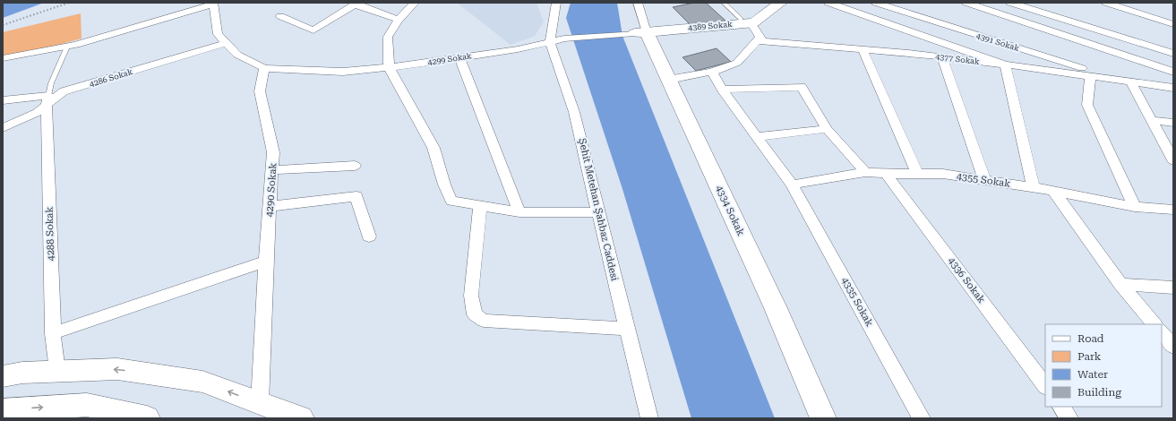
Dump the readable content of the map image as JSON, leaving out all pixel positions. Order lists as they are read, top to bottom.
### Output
{
  "streets": {
    "main road": ["4389 Sokak", "4334 Sokak"],
    "street": [
      "4391 Sokak",
      "4299 Sokak",
      "4377 Sokak",
      "4286 Sokak",
      "4355 Sokak",
      "4290 Sokak",
      "Şehit Metehan Şahbaz Caddesi",
      "4288 Sokak",
      "4336 Sokak",
      "4335 Sokak"
    ]
  },
  "crossings": [
    ["4389 Sokak", "4299 Sokak"],
    ["4389 Sokak", "4334 Sokak"],
    ["4391 Sokak", "4377 Sokak"],
    ["4299 Sokak", "4290 Sokak"],
    ["4299 Sokak", "Şehit Metehan Şahbaz Caddesi"],
    ["4299 Sokak", "4334 Sokak"],
    ["4286 Sokak", "4288 Sokak"],
    ["4355 Sokak", "4336 Sokak"],
    ["4355 Sokak", "4335 Sokak"]
  ],
  "legend": [
    "Road",
    "Park",
    "Water",
    "Building"
  ]
}
